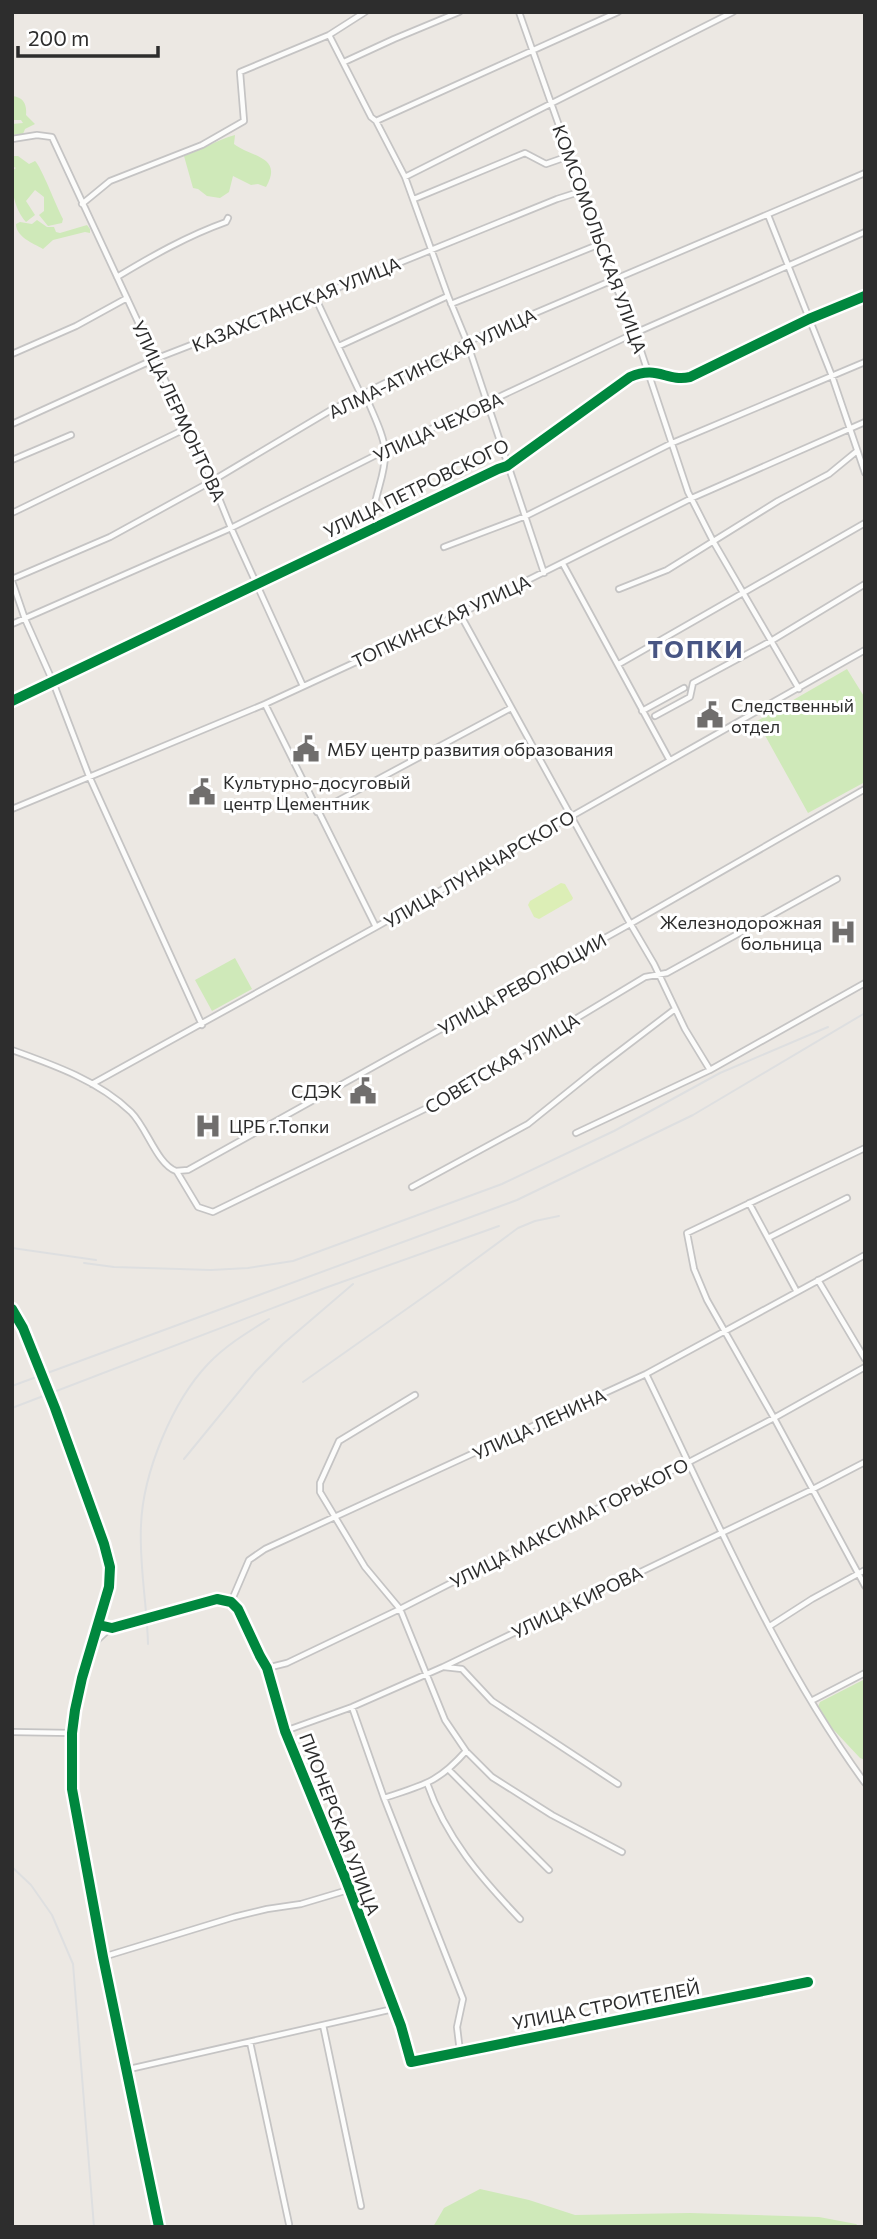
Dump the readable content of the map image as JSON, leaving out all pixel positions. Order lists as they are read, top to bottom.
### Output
{
  "streets": {
    "street": [
      "КОМСОМОЛЬСКАЯ УЛИЦА",
      "КАЗАХСТАНСКАЯ УЛИЦА",
      "АЛМА-АТИНСКАЯ УЛИЦА",
      "УЛИЦА ЛЕРМОНТОВА",
      "УЛИЦА ЧЕХОВА",
      "УЛИЦА ПЕТРОВСКОГО",
      "ТОПКИНСКАЯ УЛИЦА",
      "УЛИЦА ЛУНАЧАРСКОГО",
      "УЛИЦА РЕВОЛЮЦИИ",
      "СОВЕТСКАЯ УЛИЦА",
      "УЛИЦА ЛЕНИНА",
      "УЛИЦА МАКСИМА ГОРЬКОГО",
      "УЛИЦА КИРОВА",
      "ПИОНЕРСКАЯ УЛИЦА",
      "УЛИЦА СТРОИТЕЛЕЙ"
    ]
  },
  "crossings": [
    ["КОМСОМОЛЬСКАЯ УЛИЦА", "КАЗАХСТАНСКАЯ УЛИЦА"],
    ["КОМСОМОЛЬСКАЯ УЛИЦА", "АЛМА-АТИНСКАЯ УЛИЦА"],
    ["КОМСОМОЛЬСКАЯ УЛИЦА", "УЛИЦА ЧЕХОВА"],
    ["КОМСОМОЛЬСКАЯ УЛИЦА", "УЛИЦА ПЕТРОВСКОГО"],
    ["КОМСОМОЛЬСКАЯ УЛИЦА", "ТОПКИНСКАЯ УЛИЦА"],
    ["КОМСОМОЛЬСКАЯ УЛИЦА", "УЛИЦА ЛУНАЧАРСКОГО"],
    ["КАЗАХСТАНСКАЯ УЛИЦА", "УЛИЦА ЛЕРМОНТОВА"],
    ["АЛМА-АТИНСКАЯ УЛИЦА", "УЛИЦА ЛЕРМОНТОВА"],
    ["УЛИЦА ЛЕРМОНТОВА", "УЛИЦА ЧЕХОВА"],
    ["УЛИЦА ЛЕРМОНТОВА", "УЛИЦА ПЕТРОВСКОГО"],
    ["УЛИЦА ЛЕРМОНТОВА", "ТОПКИНСКАЯ УЛИЦА"],
    ["УЛИЦА ЛУНАЧАРСКОГО", "СОВЕТСКАЯ УЛИЦА"],
    ["УЛИЦА РЕВОЛЮЦИИ", "СОВЕТСКАЯ УЛИЦА"],
    ["УЛИЦА ЛЕНИНА", "ПИОНЕРСКАЯ УЛИЦА"],
    ["УЛИЦА МАКСИМА ГОРЬКОГО", "ПИОНЕРСКАЯ УЛИЦА"],
    ["УЛИЦА КИРОВА", "ПИОНЕРСКАЯ УЛИЦА"],
    ["ПИОНЕРСКАЯ УЛИЦА", "УЛИЦА СТРОИТЕЛЕЙ"]
  ],
  "districts": ["ТОПКИ"],
  "places": {
    "public building": [
      "Следственный отдел",
      "МБУ центр развития образования",
      "Культурно-досуговый центр Цементник",
      "СДЭК"
    ],
    "hospital": ["Железнодорожная больница", "ЦРБ г.Топки"]
  },
  "scale_bar": "200 m"
}
